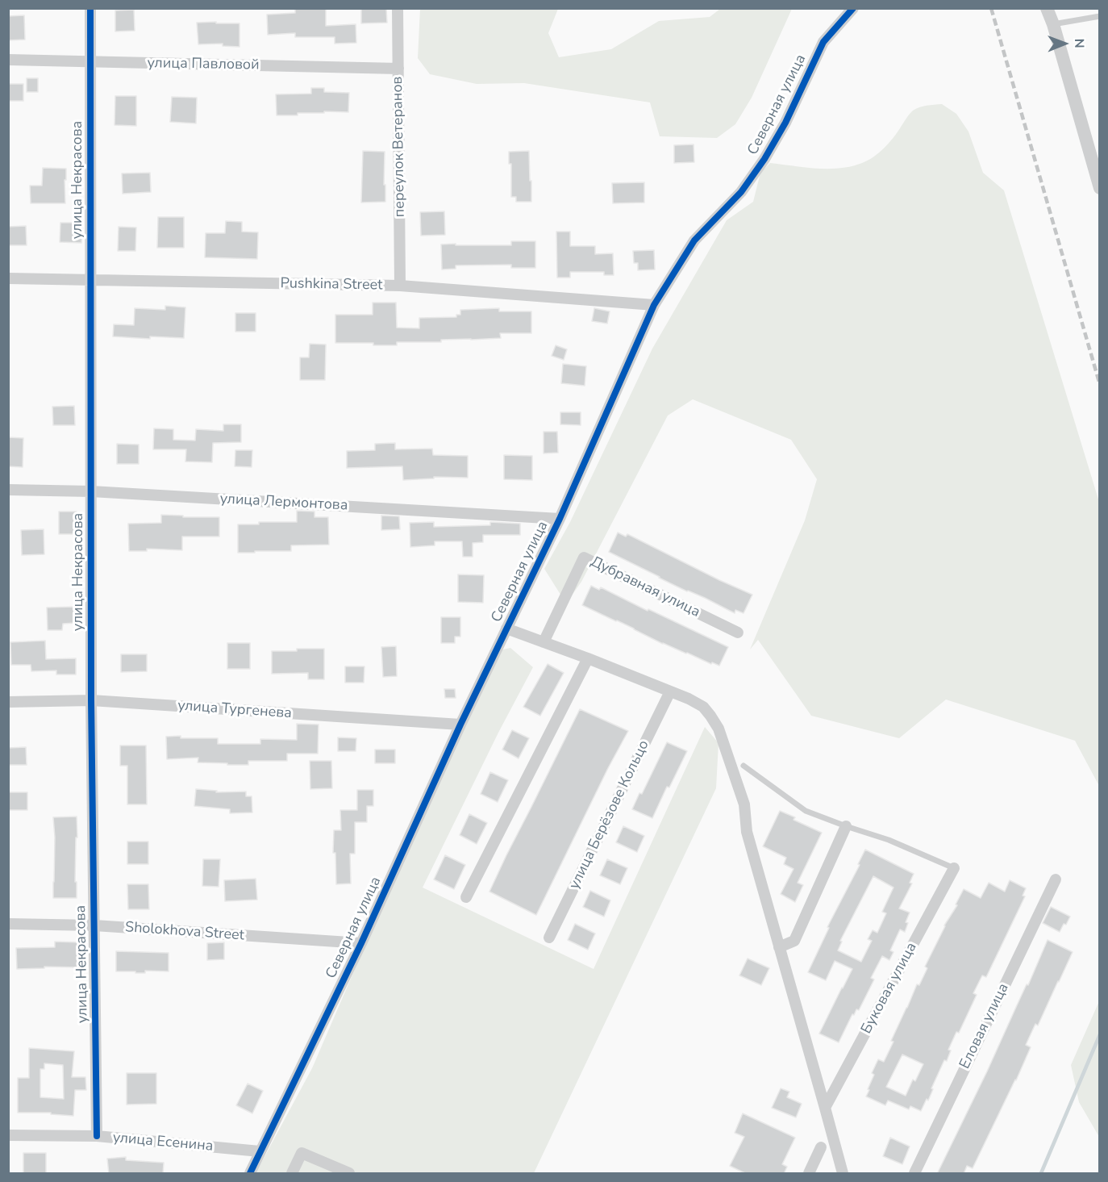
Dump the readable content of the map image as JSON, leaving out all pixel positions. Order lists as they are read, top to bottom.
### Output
{
  "streets": {
    "street": [
      "улица Павловой",
      "Северная улица",
      "переулок Ветеранов",
      "улица Некрасова",
      "Pushkina Street",
      "улица Лермонтова",
      "Дубравная улица",
      "улица Тургенева",
      "улица Берёзове Кольцо",
      "Sholokhova Street",
      "Буковая улица",
      "Еловая улица",
      "улица Есенина"
    ]
  },
  "crossings": [
    ["улица Павловой", "переулок Ветеранов"],
    ["улица Павловой", "улица Некрасова"],
    ["Северная улица", "Pushkina Street"],
    ["Северная улица", "улица Лермонтова"],
    ["Северная улица", "улица Тургенева"],
    ["Северная улица", "Sholokhova Street"],
    ["Северная улица", "улица Есенина"],
    ["переулок Ветеранов", "Pushkina Street"],
    ["улица Некрасова", "Pushkina Street"],
    ["улица Некрасова", "улица Лермонтова"],
    ["улица Некрасова", "улица Тургенева"],
    ["улица Некрасова", "Sholokhova Street"],
    ["улица Некрасова", "улица Есенина"]
  ],
  "north": "right"
}
